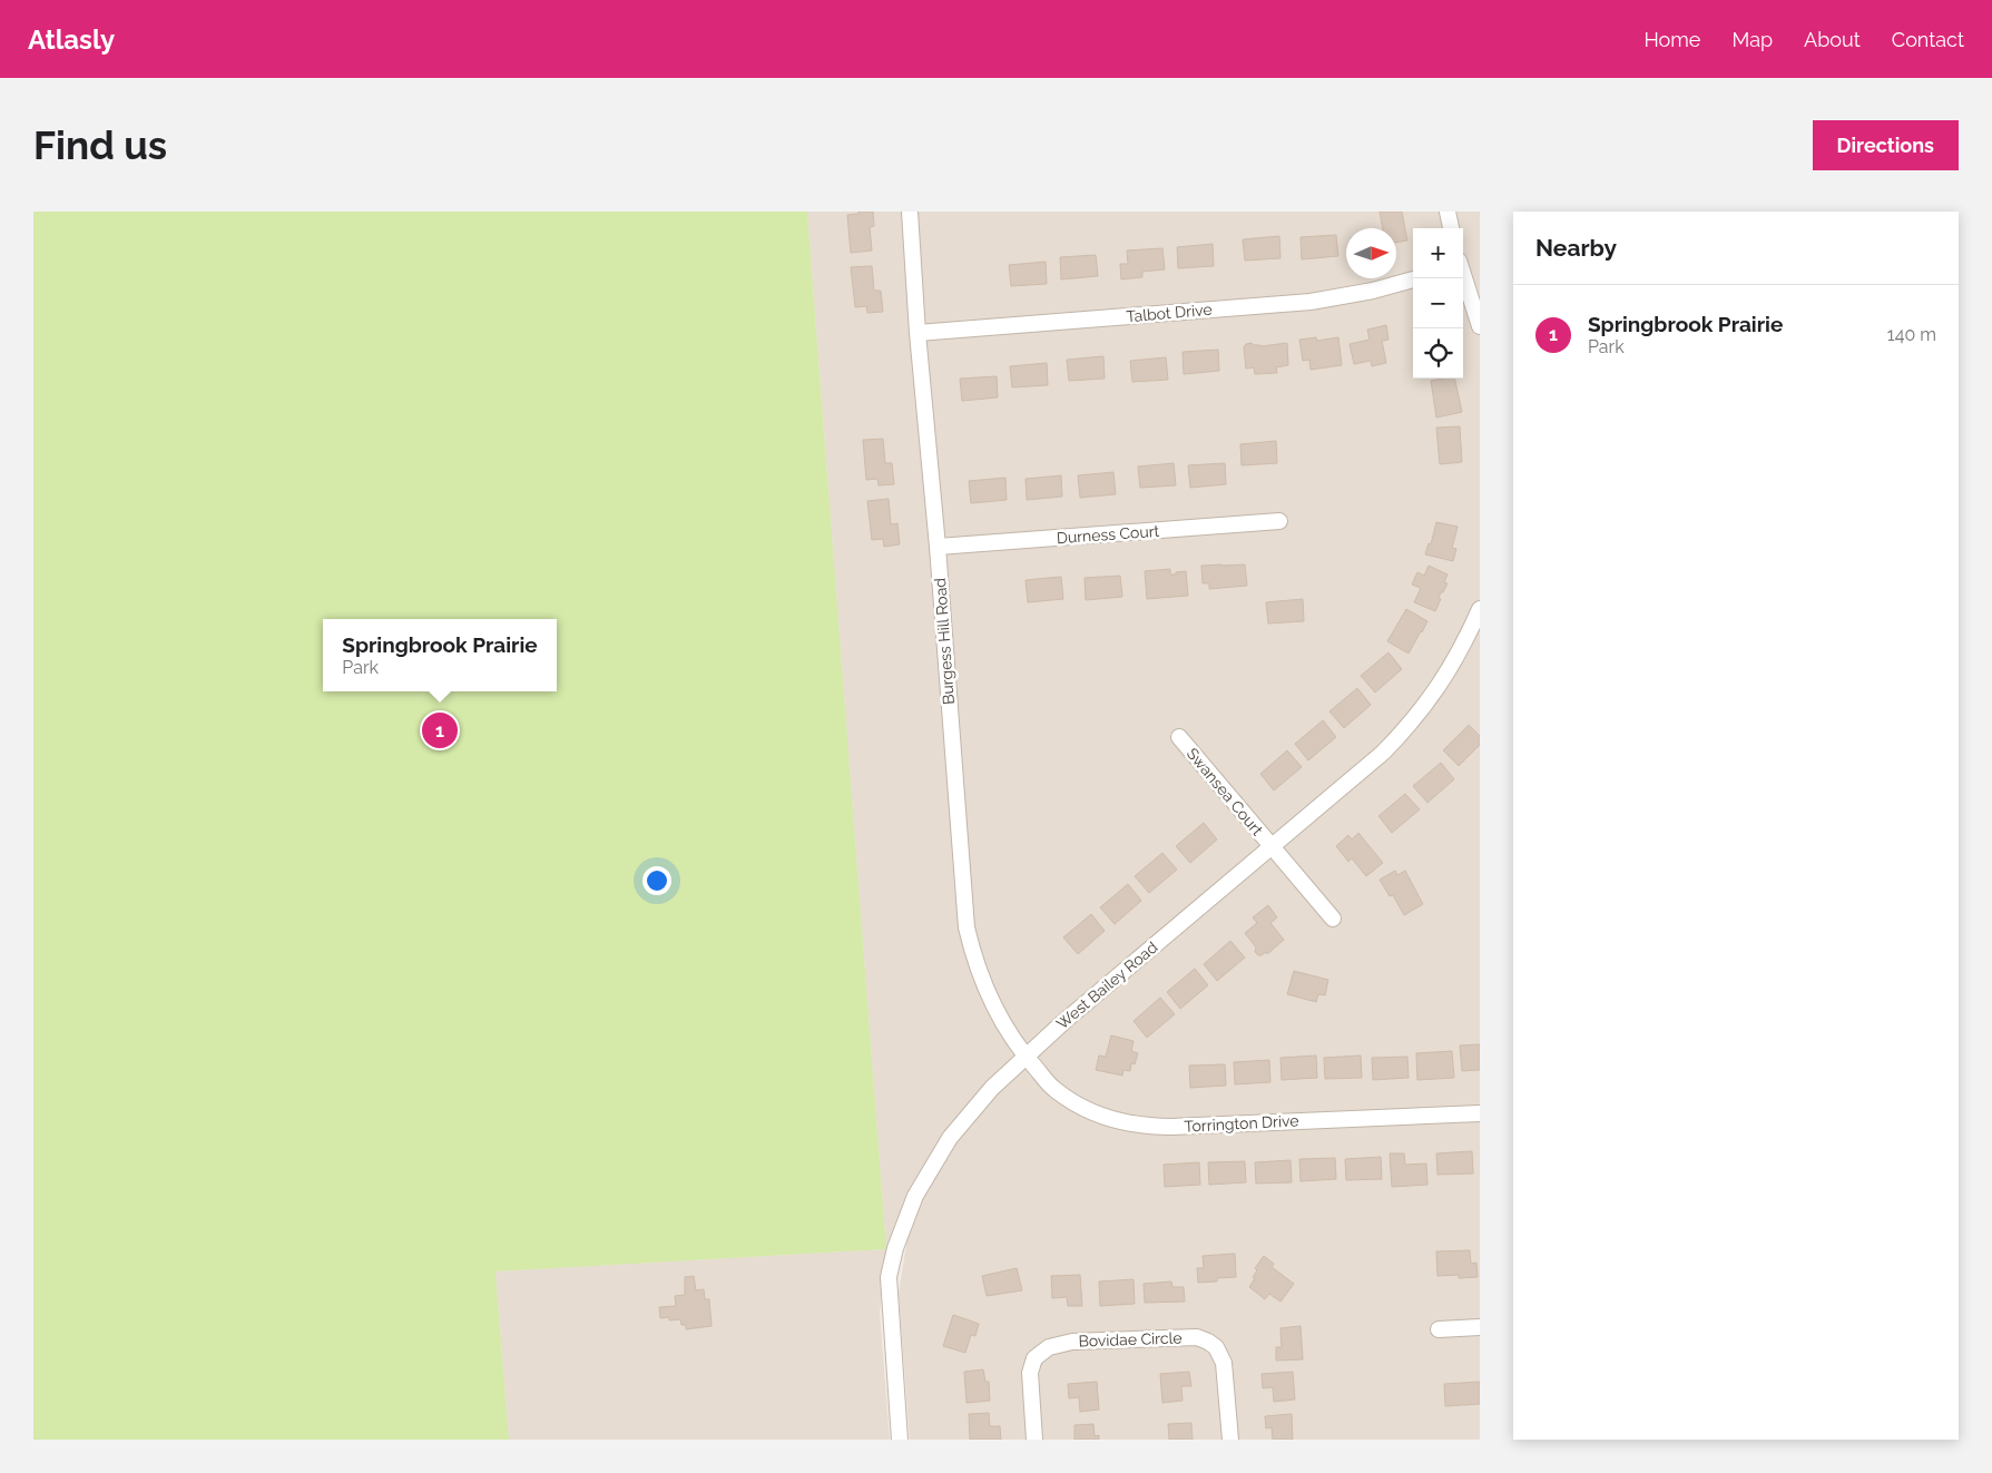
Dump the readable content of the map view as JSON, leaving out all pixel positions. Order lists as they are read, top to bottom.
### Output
{
  "streets": {
    "street": [
      "Talbot Drive",
      "Durness Court",
      "Burgess Hill Road",
      "Swansea Court",
      "West Bailey Road",
      "Torrington Drive",
      "Bovidae Circle"
    ]
  },
  "crossings": [
    ["Talbot Drive", "Burgess Hill Road"],
    ["Durness Court", "Burgess Hill Road"],
    ["Burgess Hill Road", "West Bailey Road"],
    ["Burgess Hill Road", "Torrington Drive"],
    ["Swansea Court", "West Bailey Road"],
    ["West Bailey Road", "Torrington Drive"]
  ],
  "north": "right",
  "page": {
    "header": "Atlasly",
    "nav": [
      "Home",
      "Map",
      "About",
      "Contact"
    ],
    "buttons": "Directions",
    "title": "Find us",
    "heading": "Nearby",
    "map_buttons": ["+", "−"],
    "list": [
      {
        "mark": "1",
        "name": "Springbrook Prairie",
        "note": "Park",
        "value": "140 m"
      }
    ],
    "popup": ["Springbrook Prairie", "Park"],
    "pins": "1"
  }
}
